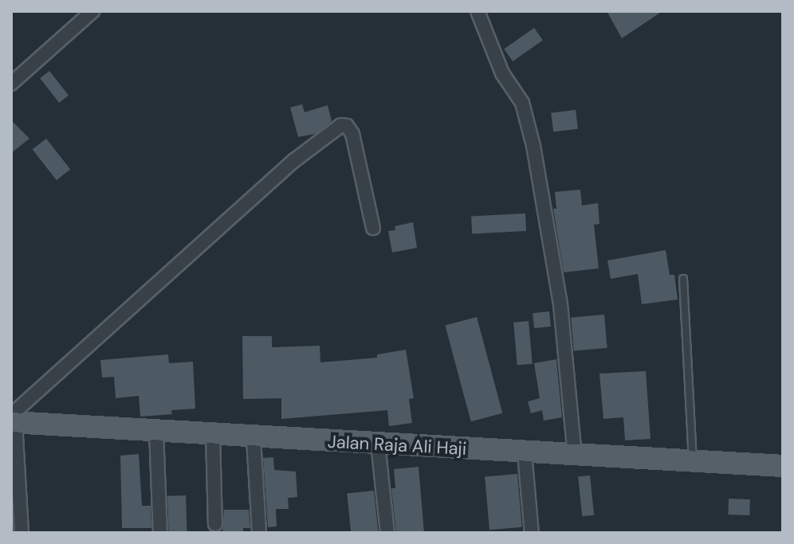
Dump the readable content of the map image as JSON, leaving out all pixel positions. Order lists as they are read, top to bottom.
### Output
{
  "streets": {
    "main road": ["Jalan Raja Ali Haji"]
  }
}
